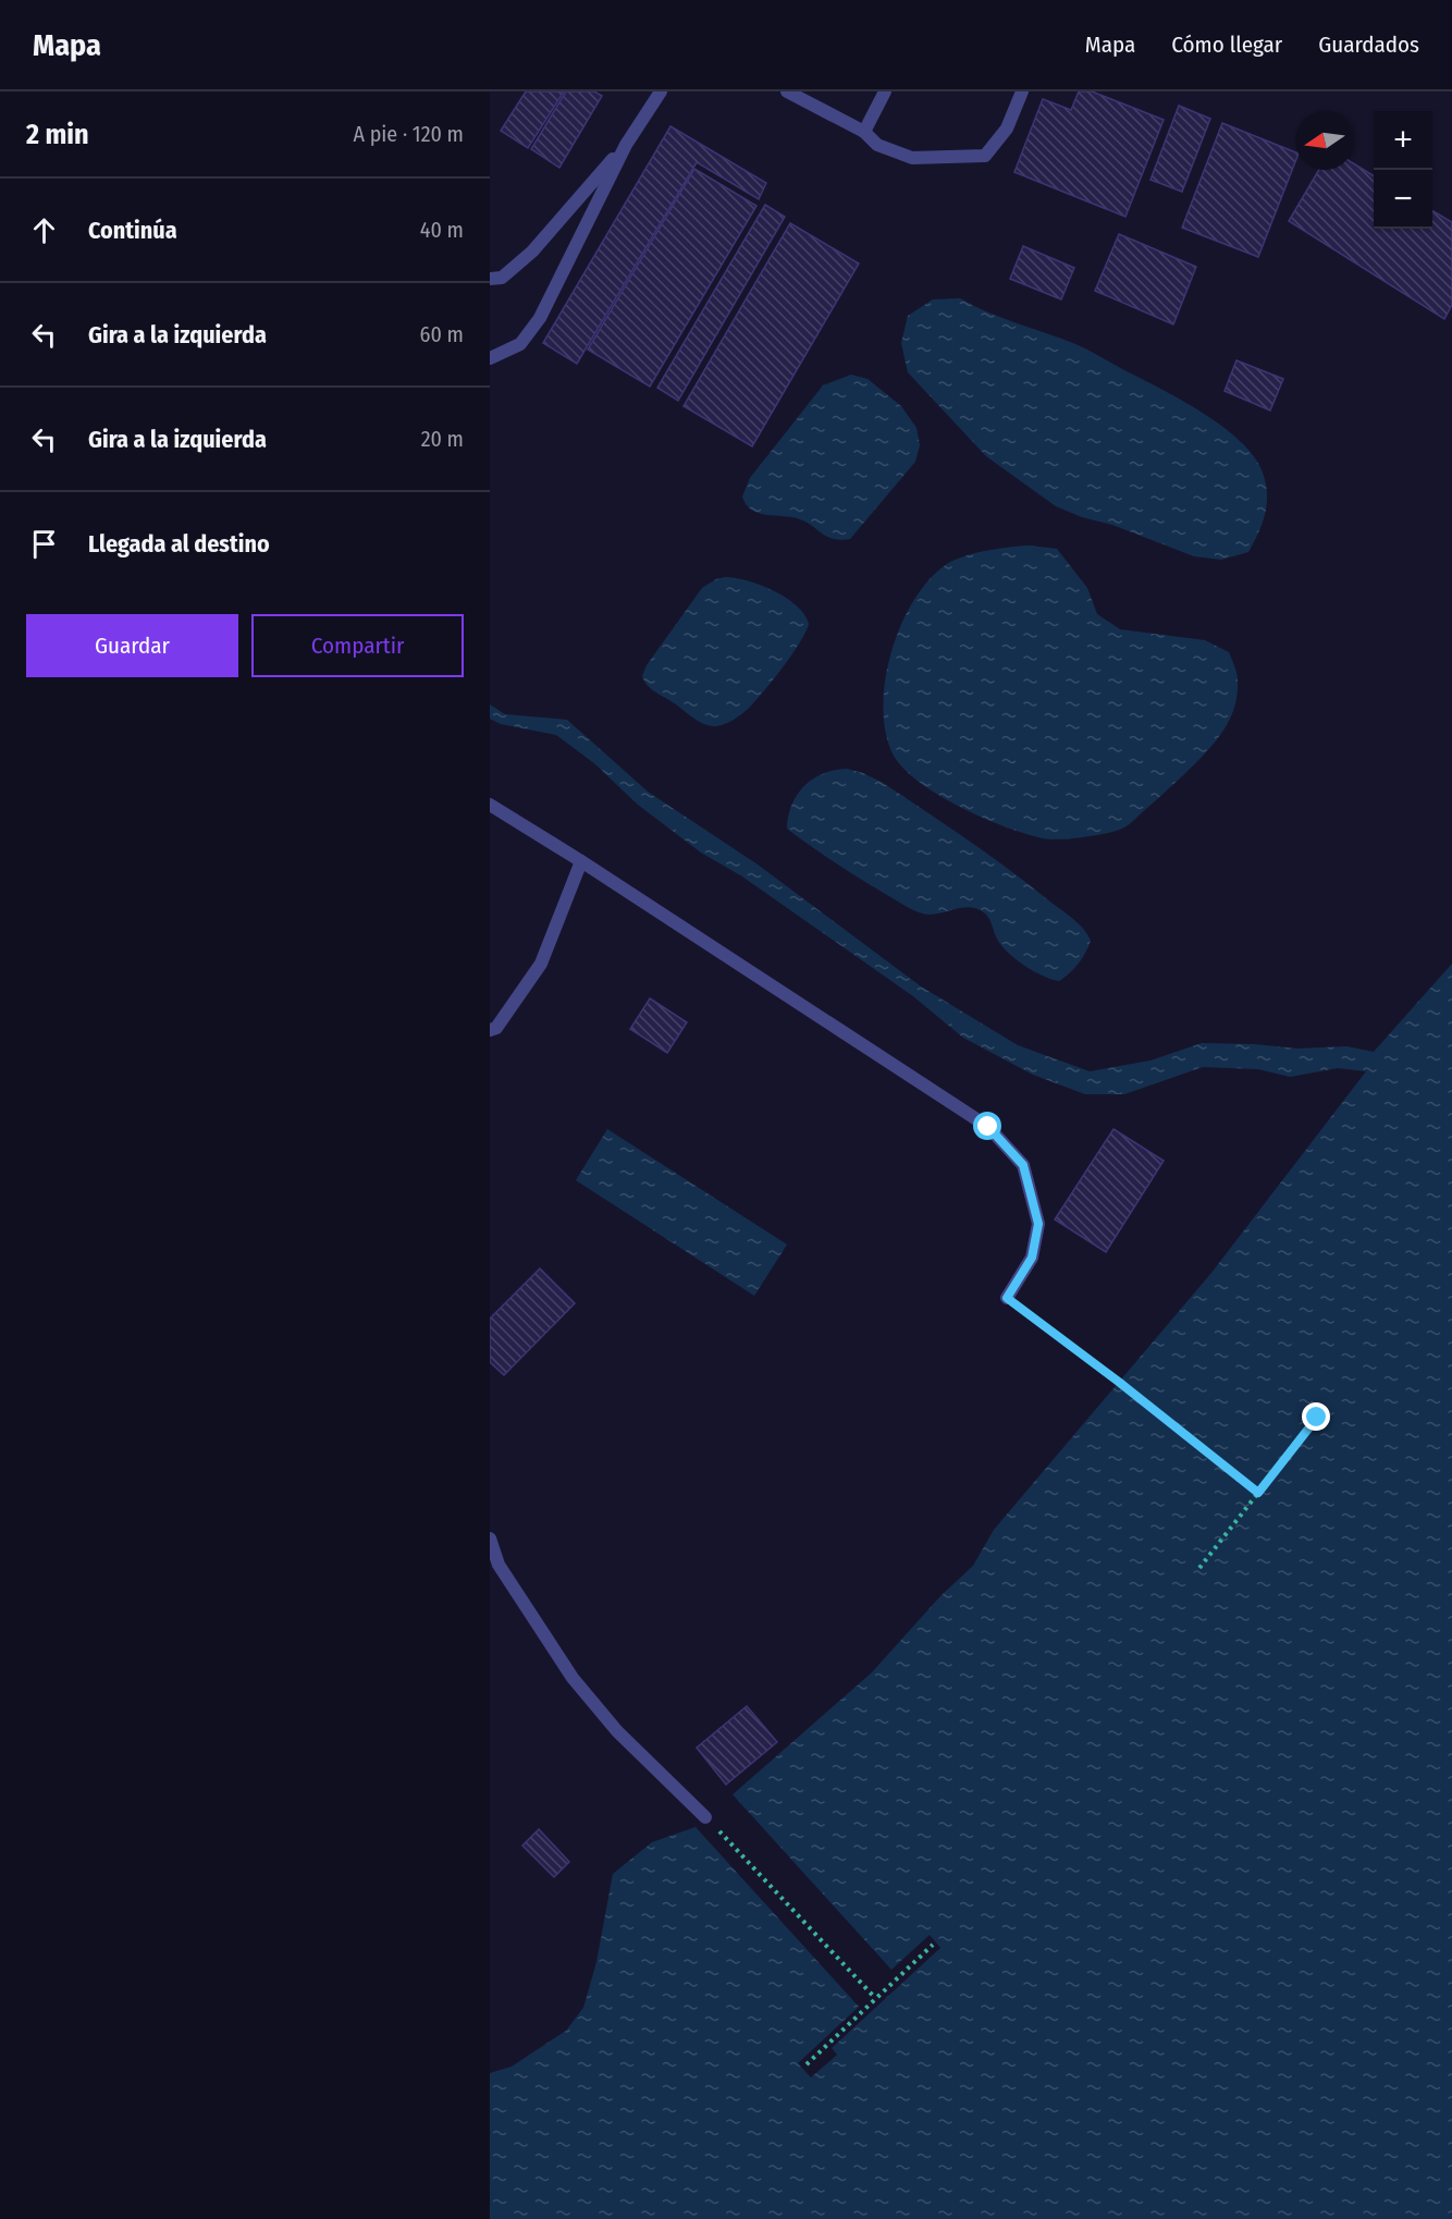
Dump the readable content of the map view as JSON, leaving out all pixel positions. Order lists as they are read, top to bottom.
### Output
{
  "north": "left",
  "page": {
    "header": "Mapa",
    "nav": ["Mapa", "Cómo llegar", "Guardados"],
    "heading": ["2 min", "A pie · 120 m"],
    "map_buttons": ["+", "−"],
    "list": [
      ["Continúa", "40 m"],
      ["Gira a la izquierda", "60 m"],
      ["Gira a la izquierda", "20 m"],
      "Llegada al destino"
    ],
    "buttons": ["Guardar", "Compartir"]
  }
}
